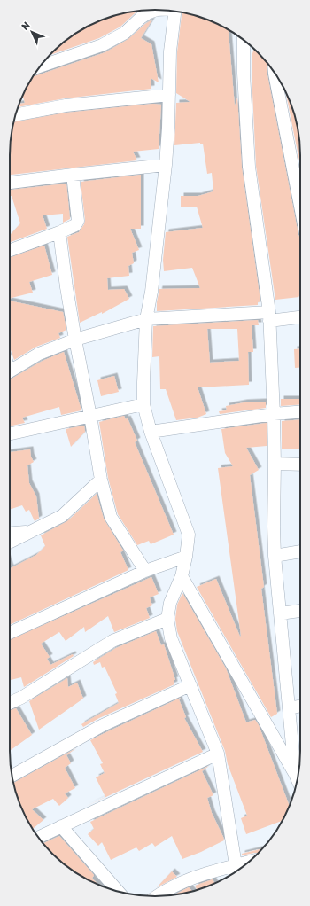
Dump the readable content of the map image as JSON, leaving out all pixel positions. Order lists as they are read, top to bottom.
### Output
{
  "north": "top left"
}
